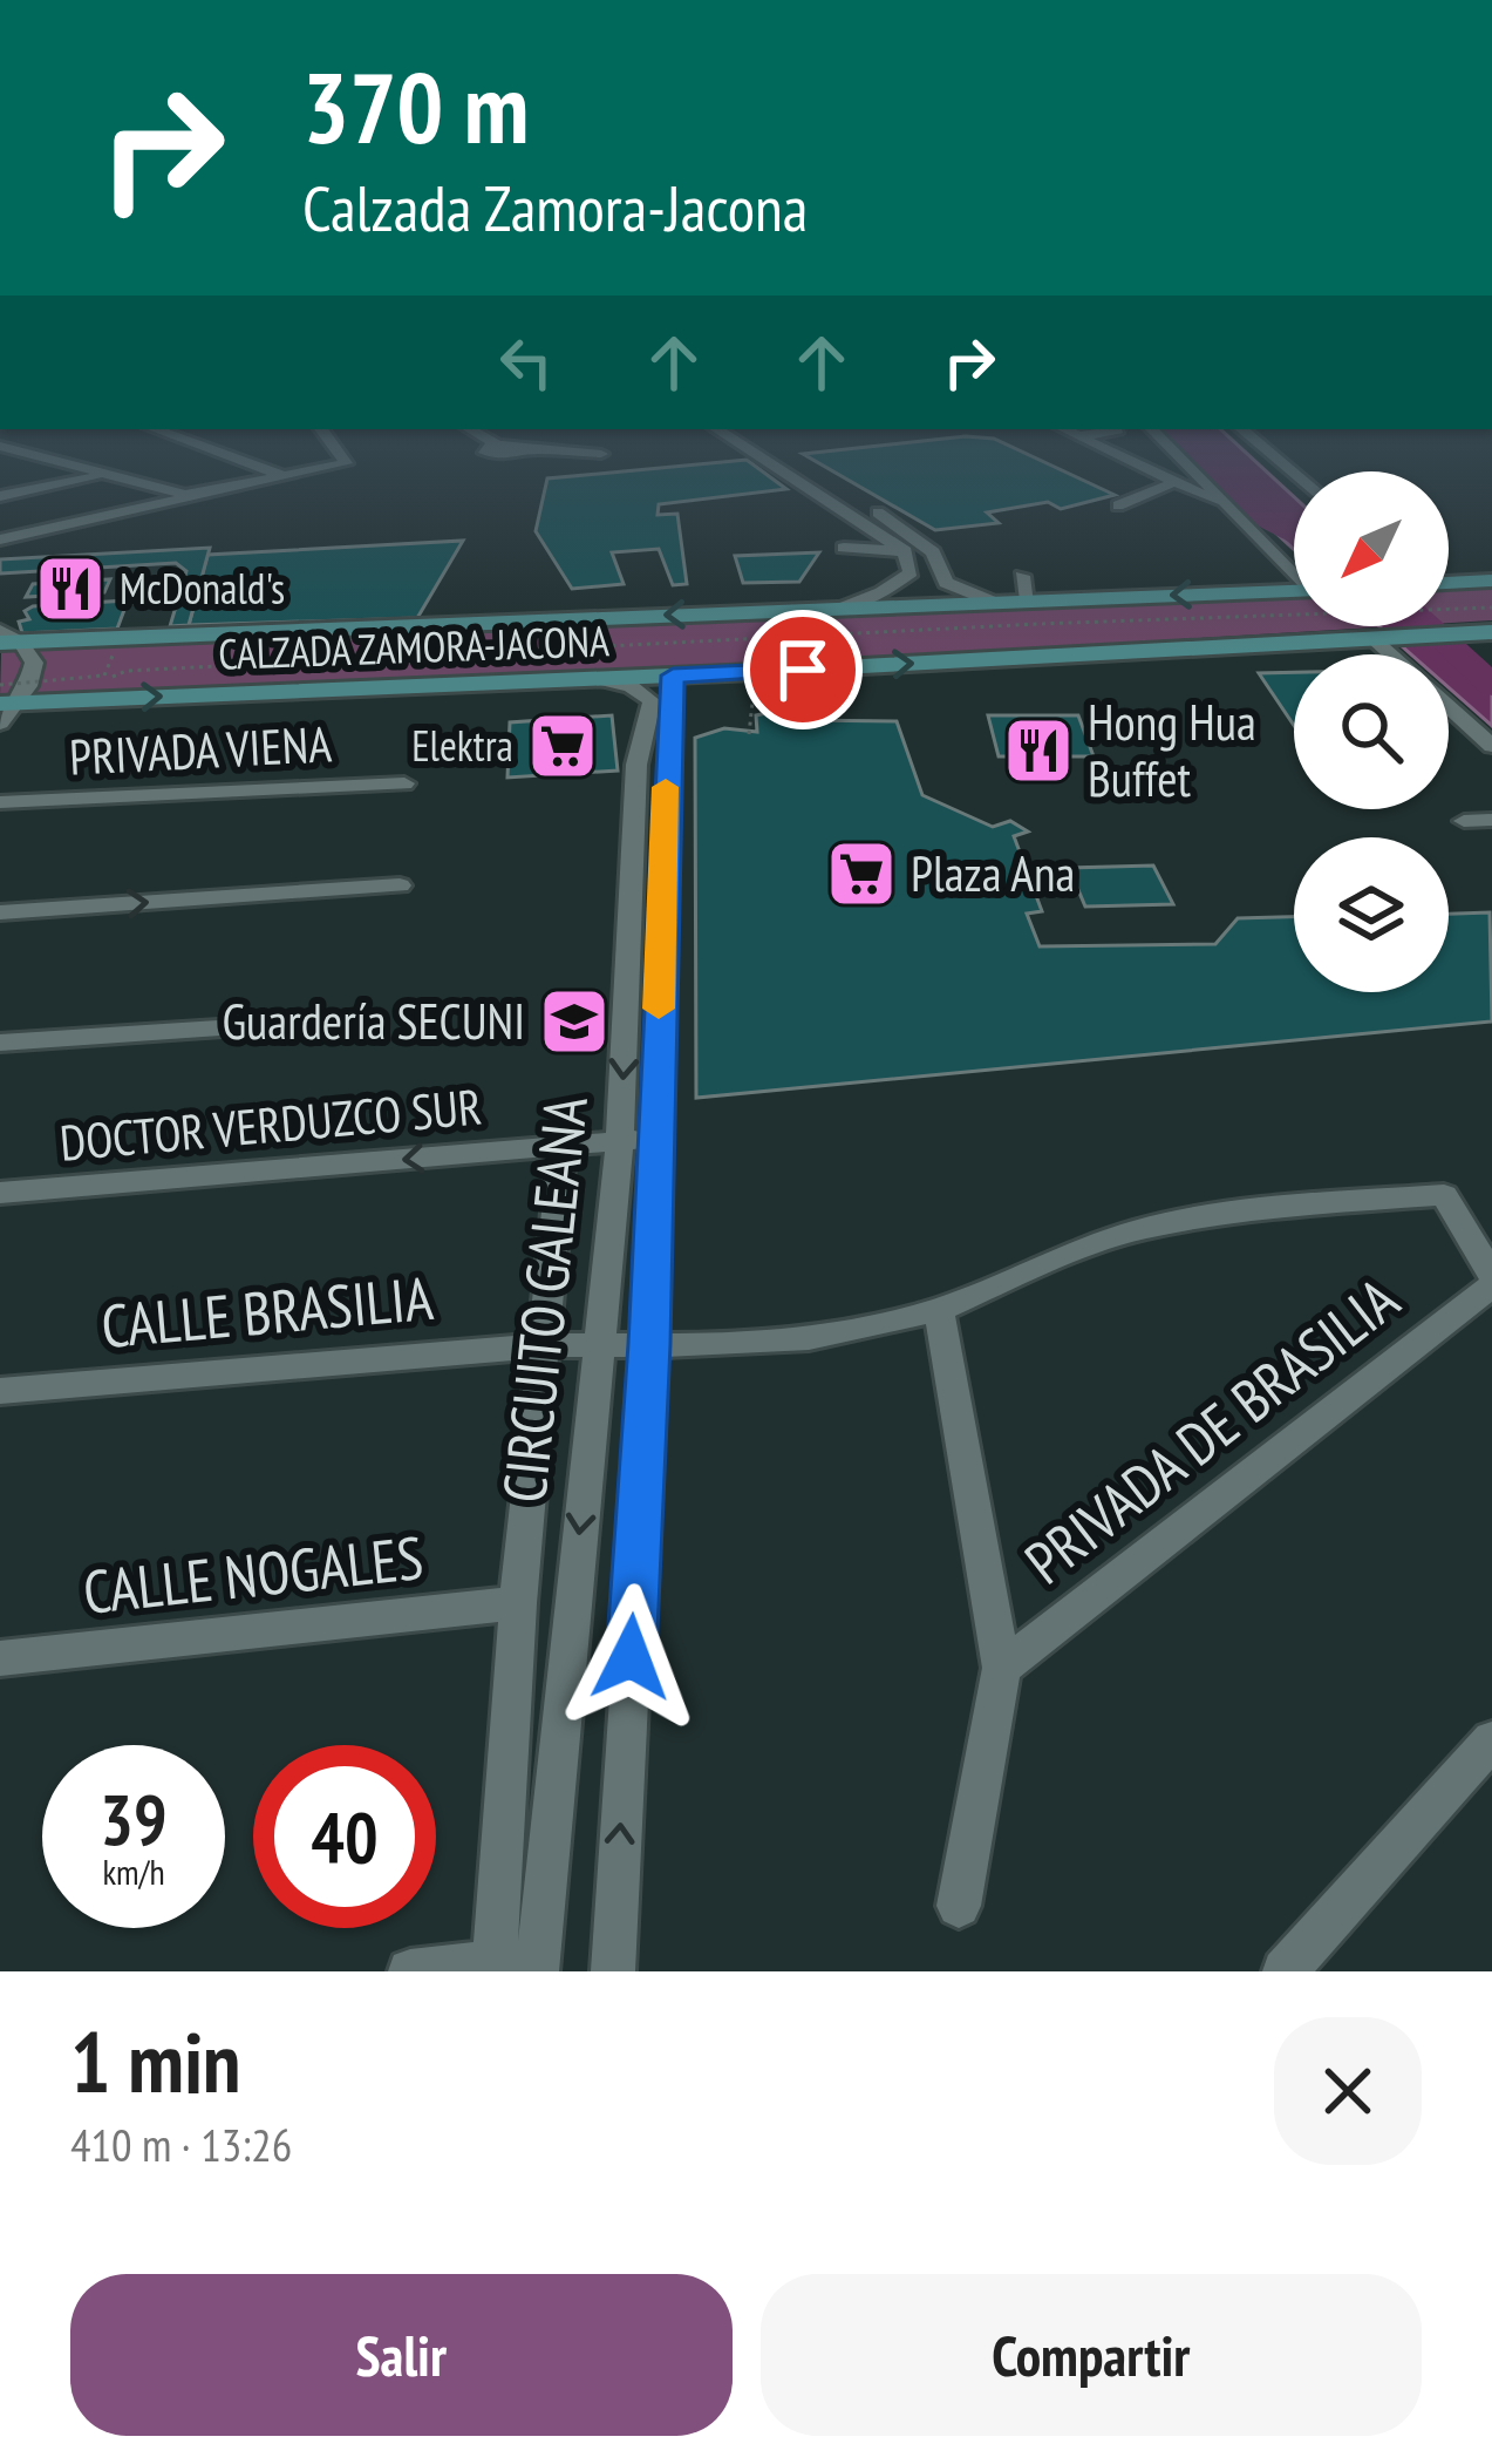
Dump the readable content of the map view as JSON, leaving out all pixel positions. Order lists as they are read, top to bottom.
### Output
{
  "streets": {
    "main road": ["CALZADA ZAMORA-JACONA"],
    "street": [
      "PRIVADA VIENA",
      "DOCTOR VERDUZCO SUR",
      "CIRCUITO GALEANA",
      "CALLE BRASILIA",
      "PRIVADA DE BRASILIA",
      "CALLE NOGALES"
    ]
  },
  "crossings": [
    ["CALZADA ZAMORA-JACONA", "CIRCUITO GALEANA"],
    ["DOCTOR VERDUZCO SUR", "CIRCUITO GALEANA"],
    ["CIRCUITO GALEANA", "CALLE BRASILIA"],
    ["CIRCUITO GALEANA", "PRIVADA DE BRASILIA"],
    ["CALLE BRASILIA", "PRIVADA DE BRASILIA"]
  ],
  "places": {
    "restaurant": ["McDonald's", "Hong Hua Buffet"],
    "supermarket": ["Elektra", "Plaza Ana"],
    "school or university": ["Guardería SECUNI"]
  },
  "north": "bottom left",
  "page": {
    "turn": ["370 m", "Calzada Zamora-Jacona"],
    "speed": "39 km/h",
    "limit": "40",
    "heading": ["1 min", "410 m · 13:26"],
    "buttons": ["Salir", "Compartir"]
  }
}
